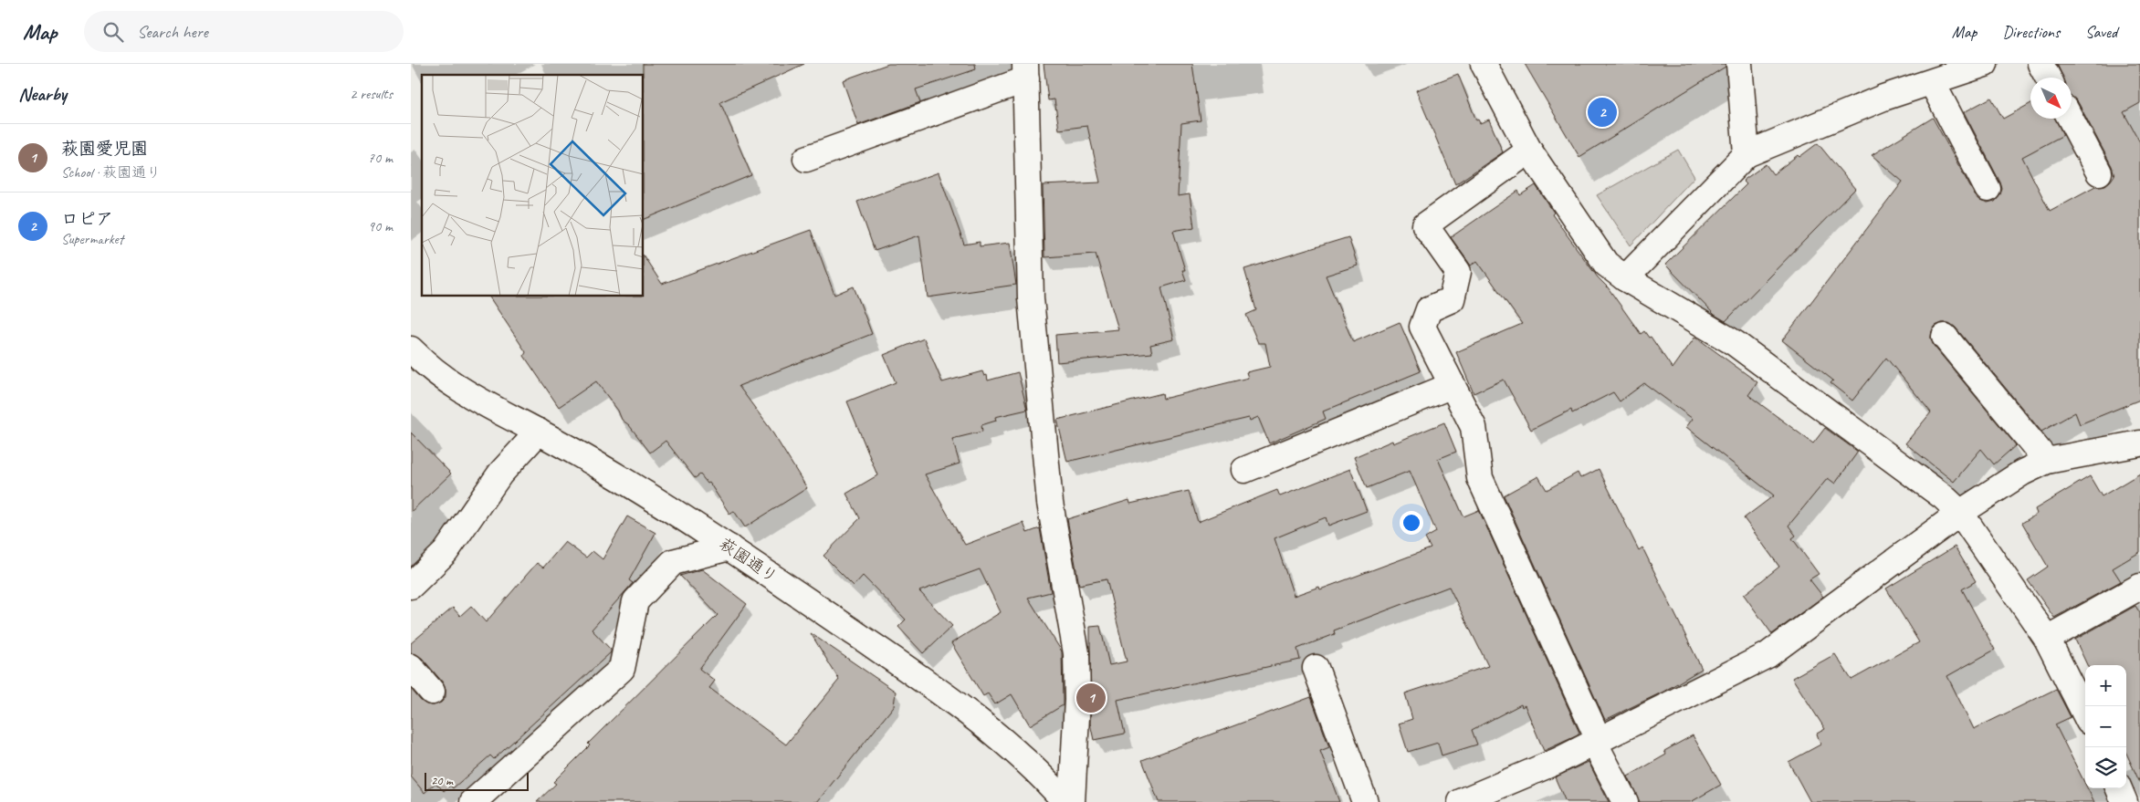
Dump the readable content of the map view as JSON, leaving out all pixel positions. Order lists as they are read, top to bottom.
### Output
{
  "streets": {
    "street": ["萩園通り"]
  },
  "scale_bar": "20 m",
  "north": "bottom right",
  "page": {
    "header": "Map",
    "search": "Search here",
    "nav": ["Map", "Directions", "Saved"],
    "heading": ["Nearby", "2 results"],
    "pins": ["2", "1"],
    "list": [
      {
        "mark": "1",
        "name": "萩園愛児園",
        "note": "School · 萩園通り",
        "value": "70 m"
      },
      {
        "mark": "2",
        "name": "ロピア",
        "note": "Supermarket",
        "value": "90 m"
      }
    ],
    "map_buttons": ["+", "−"],
    "scale": "20 m"
  }
}
